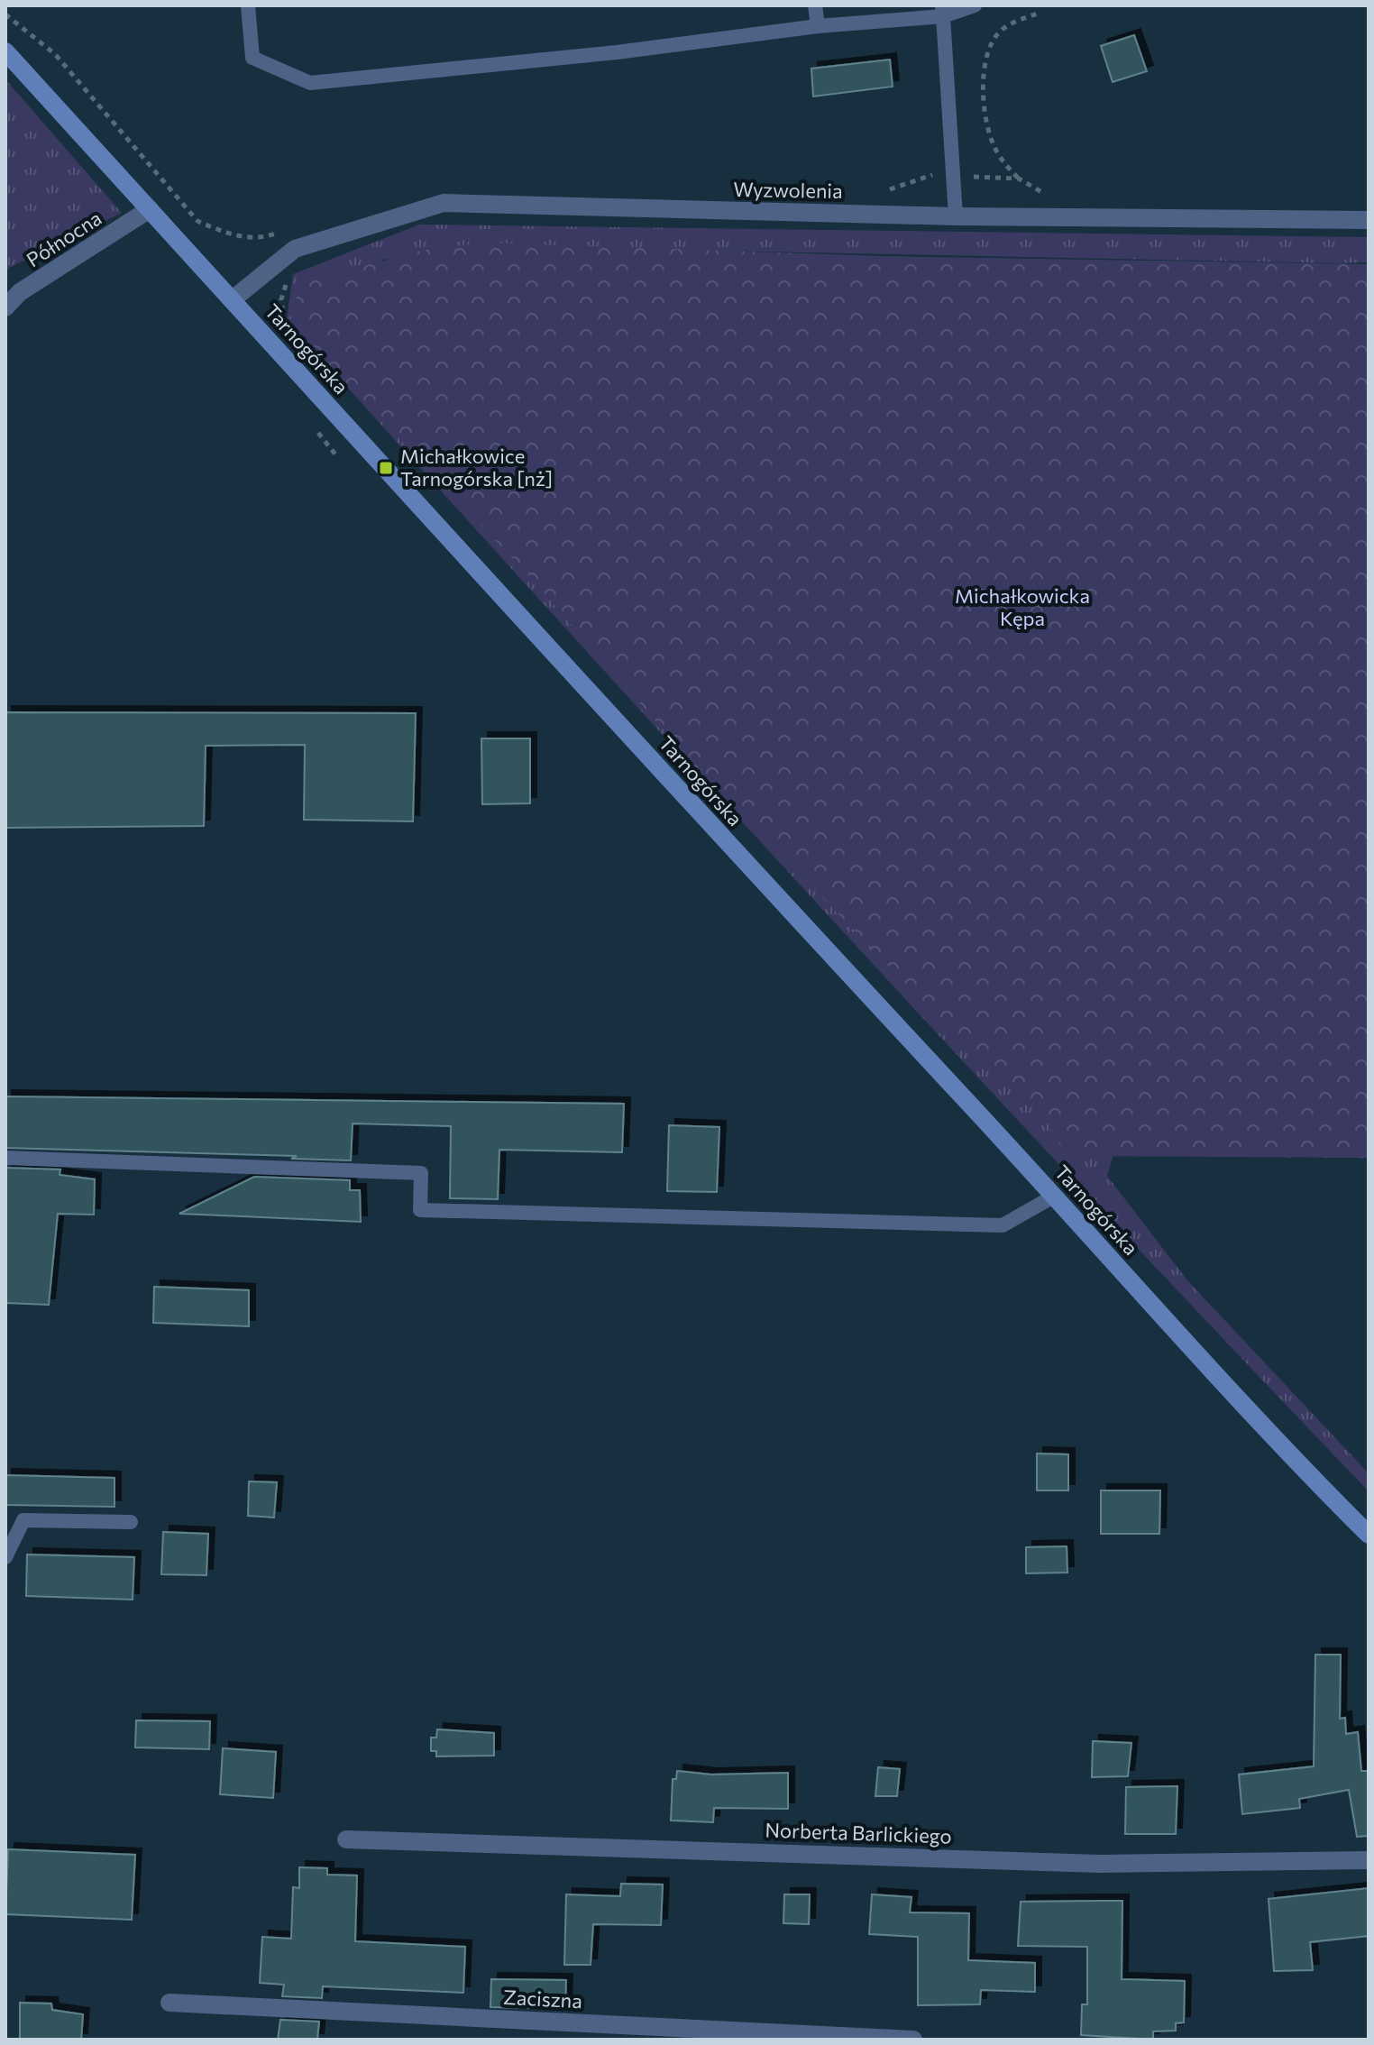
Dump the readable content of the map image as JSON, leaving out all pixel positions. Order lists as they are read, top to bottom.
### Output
{
  "streets": {
    "street": [
      "Wyzwolenia",
      "Północna",
      "Tarnogórska",
      "Norberta Barlickiego",
      "Zaciszna"
    ]
  },
  "crossings": [
    ["Wyzwolenia", "Tarnogórska"],
    ["Północna", "Tarnogórska"]
  ],
  "parks": ["Michałkowicka Kępa"],
  "places": {
    "transit": ["Michałkowice Tarnogórska [nż]"]
  }
}
